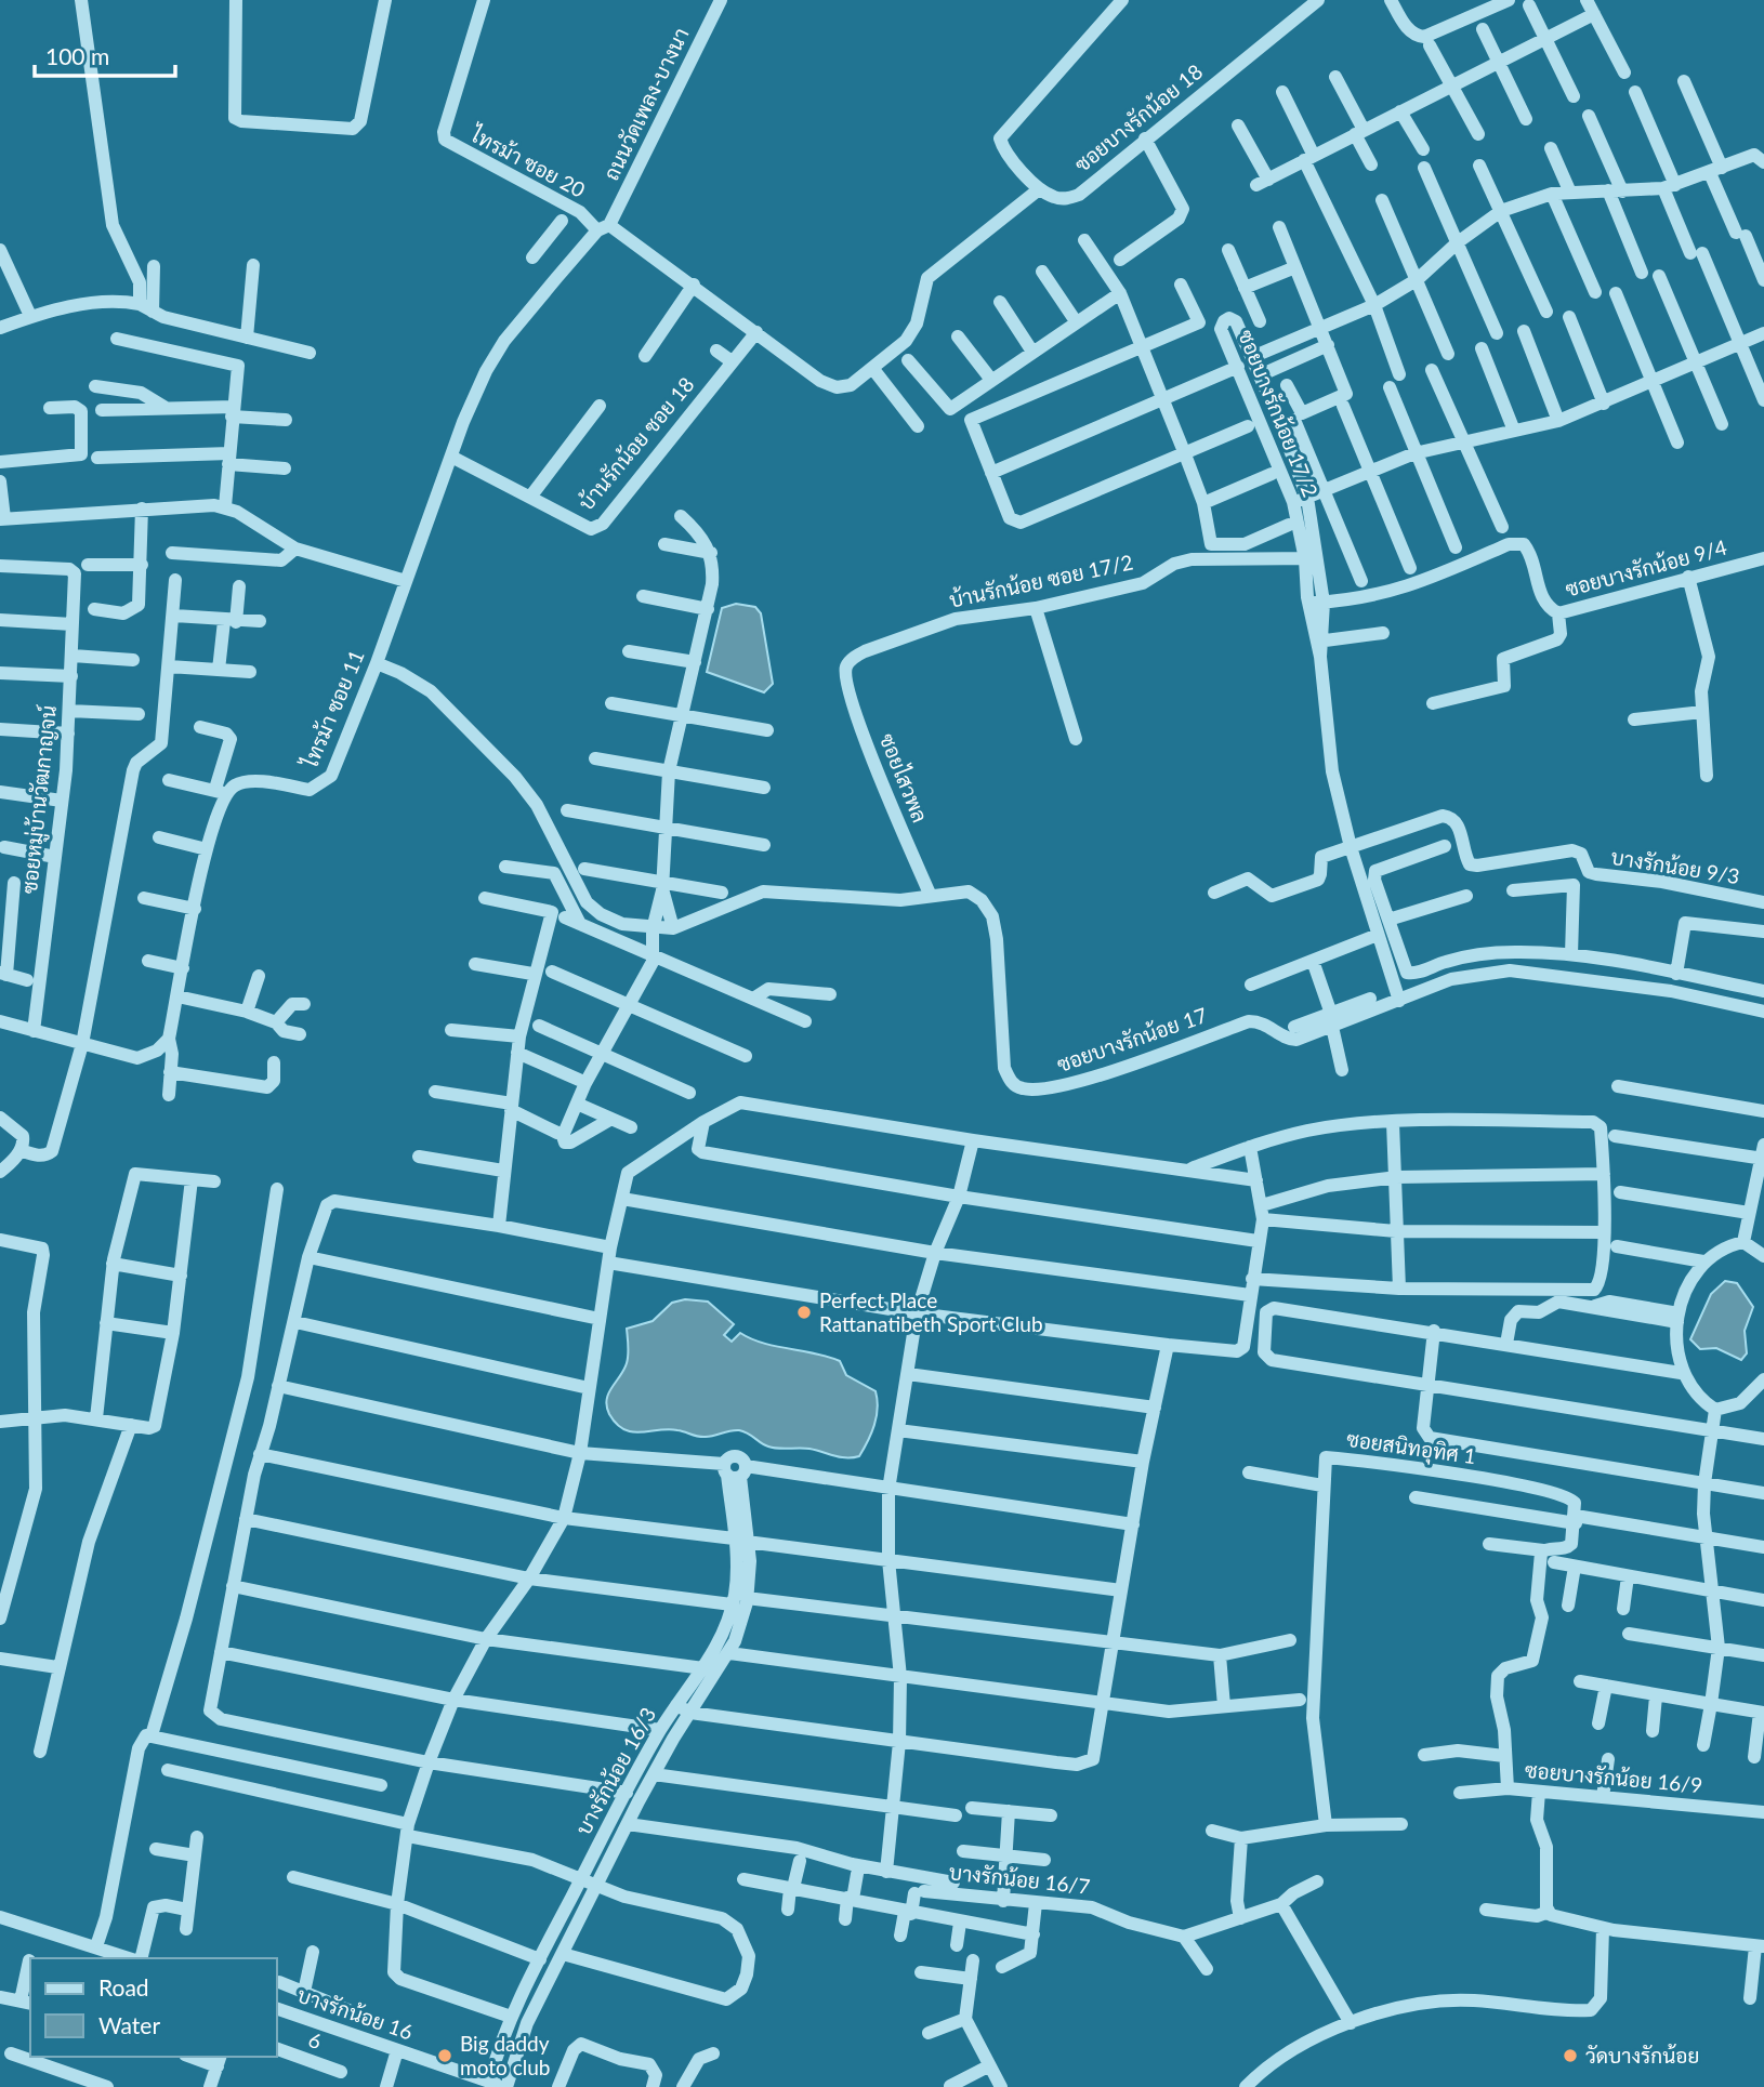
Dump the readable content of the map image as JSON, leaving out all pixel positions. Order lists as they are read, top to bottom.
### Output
{
  "streets": {
    "street": [
      "ถนนวัดเพลง-บางนา",
      "ซอยบางรักน้อย 18",
      "ไทรม้า ซอย 20",
      "ซอยบางรักน้อย 17/2",
      "บ้านรักน้อย ซอย 18",
      "ซอยบางรักน้อย 9/4",
      "บ้านรักน้อย ซอย 17/2",
      "ไทรม้า ซอย 11",
      "ซอยไสวพล",
      "ซอยหมู่บ้านวัฒกาญจน์",
      "บางรักน้อย 9/3",
      "ซอยบางรักน้อย 17",
      "ซอยสนิทอุทิศ 1",
      "บางรักน้อย 16/3",
      "ซอยบางรักน้อย 16/9",
      "บางรักน้อย 16/7",
      "บางรักน้อย 16",
      "6"
    ]
  },
  "crossings": [
    ["ถนนวัดเพลง-บางนา", "ไทรม้า ซอย 20"],
    ["ถนนวัดเพลง-บางนา", "ไทรม้า ซอย 11"],
    ["ไทรม้า ซอย 20", "ไทรม้า ซอย 11"],
    ["ซอยบางรักน้อย 17/2", "ซอยบางรักน้อย 9/4"],
    ["ซอยบางรักน้อย 17/2", "บ้านรักน้อย ซอย 17/2"],
    ["ซอยบางรักน้อย 17/2", "บางรักน้อย 9/3"],
    ["ซอยบางรักน้อย 17/2", "ซอยบางรักน้อย 17"],
    ["บ้านรักน้อย ซอย 18", "ไทรม้า ซอย 11"],
    ["บ้านรักน้อย ซอย 17/2", "ซอยไสวพล"],
    ["ไทรม้า ซอย 11", "ซอยบางรักน้อย 17"],
    ["ซอยไสวพล", "ซอยบางรักน้อย 17"],
    ["บางรักน้อย 16/3", "บางรักน้อย 16"]
  ],
  "places": ["Perfect Place Rattanatibeth Sport Club", "Big daddy moto club", "วัดบางรักน้อย"],
  "legend": ["Road", "Water"],
  "scale_bar": "100 m"
}
